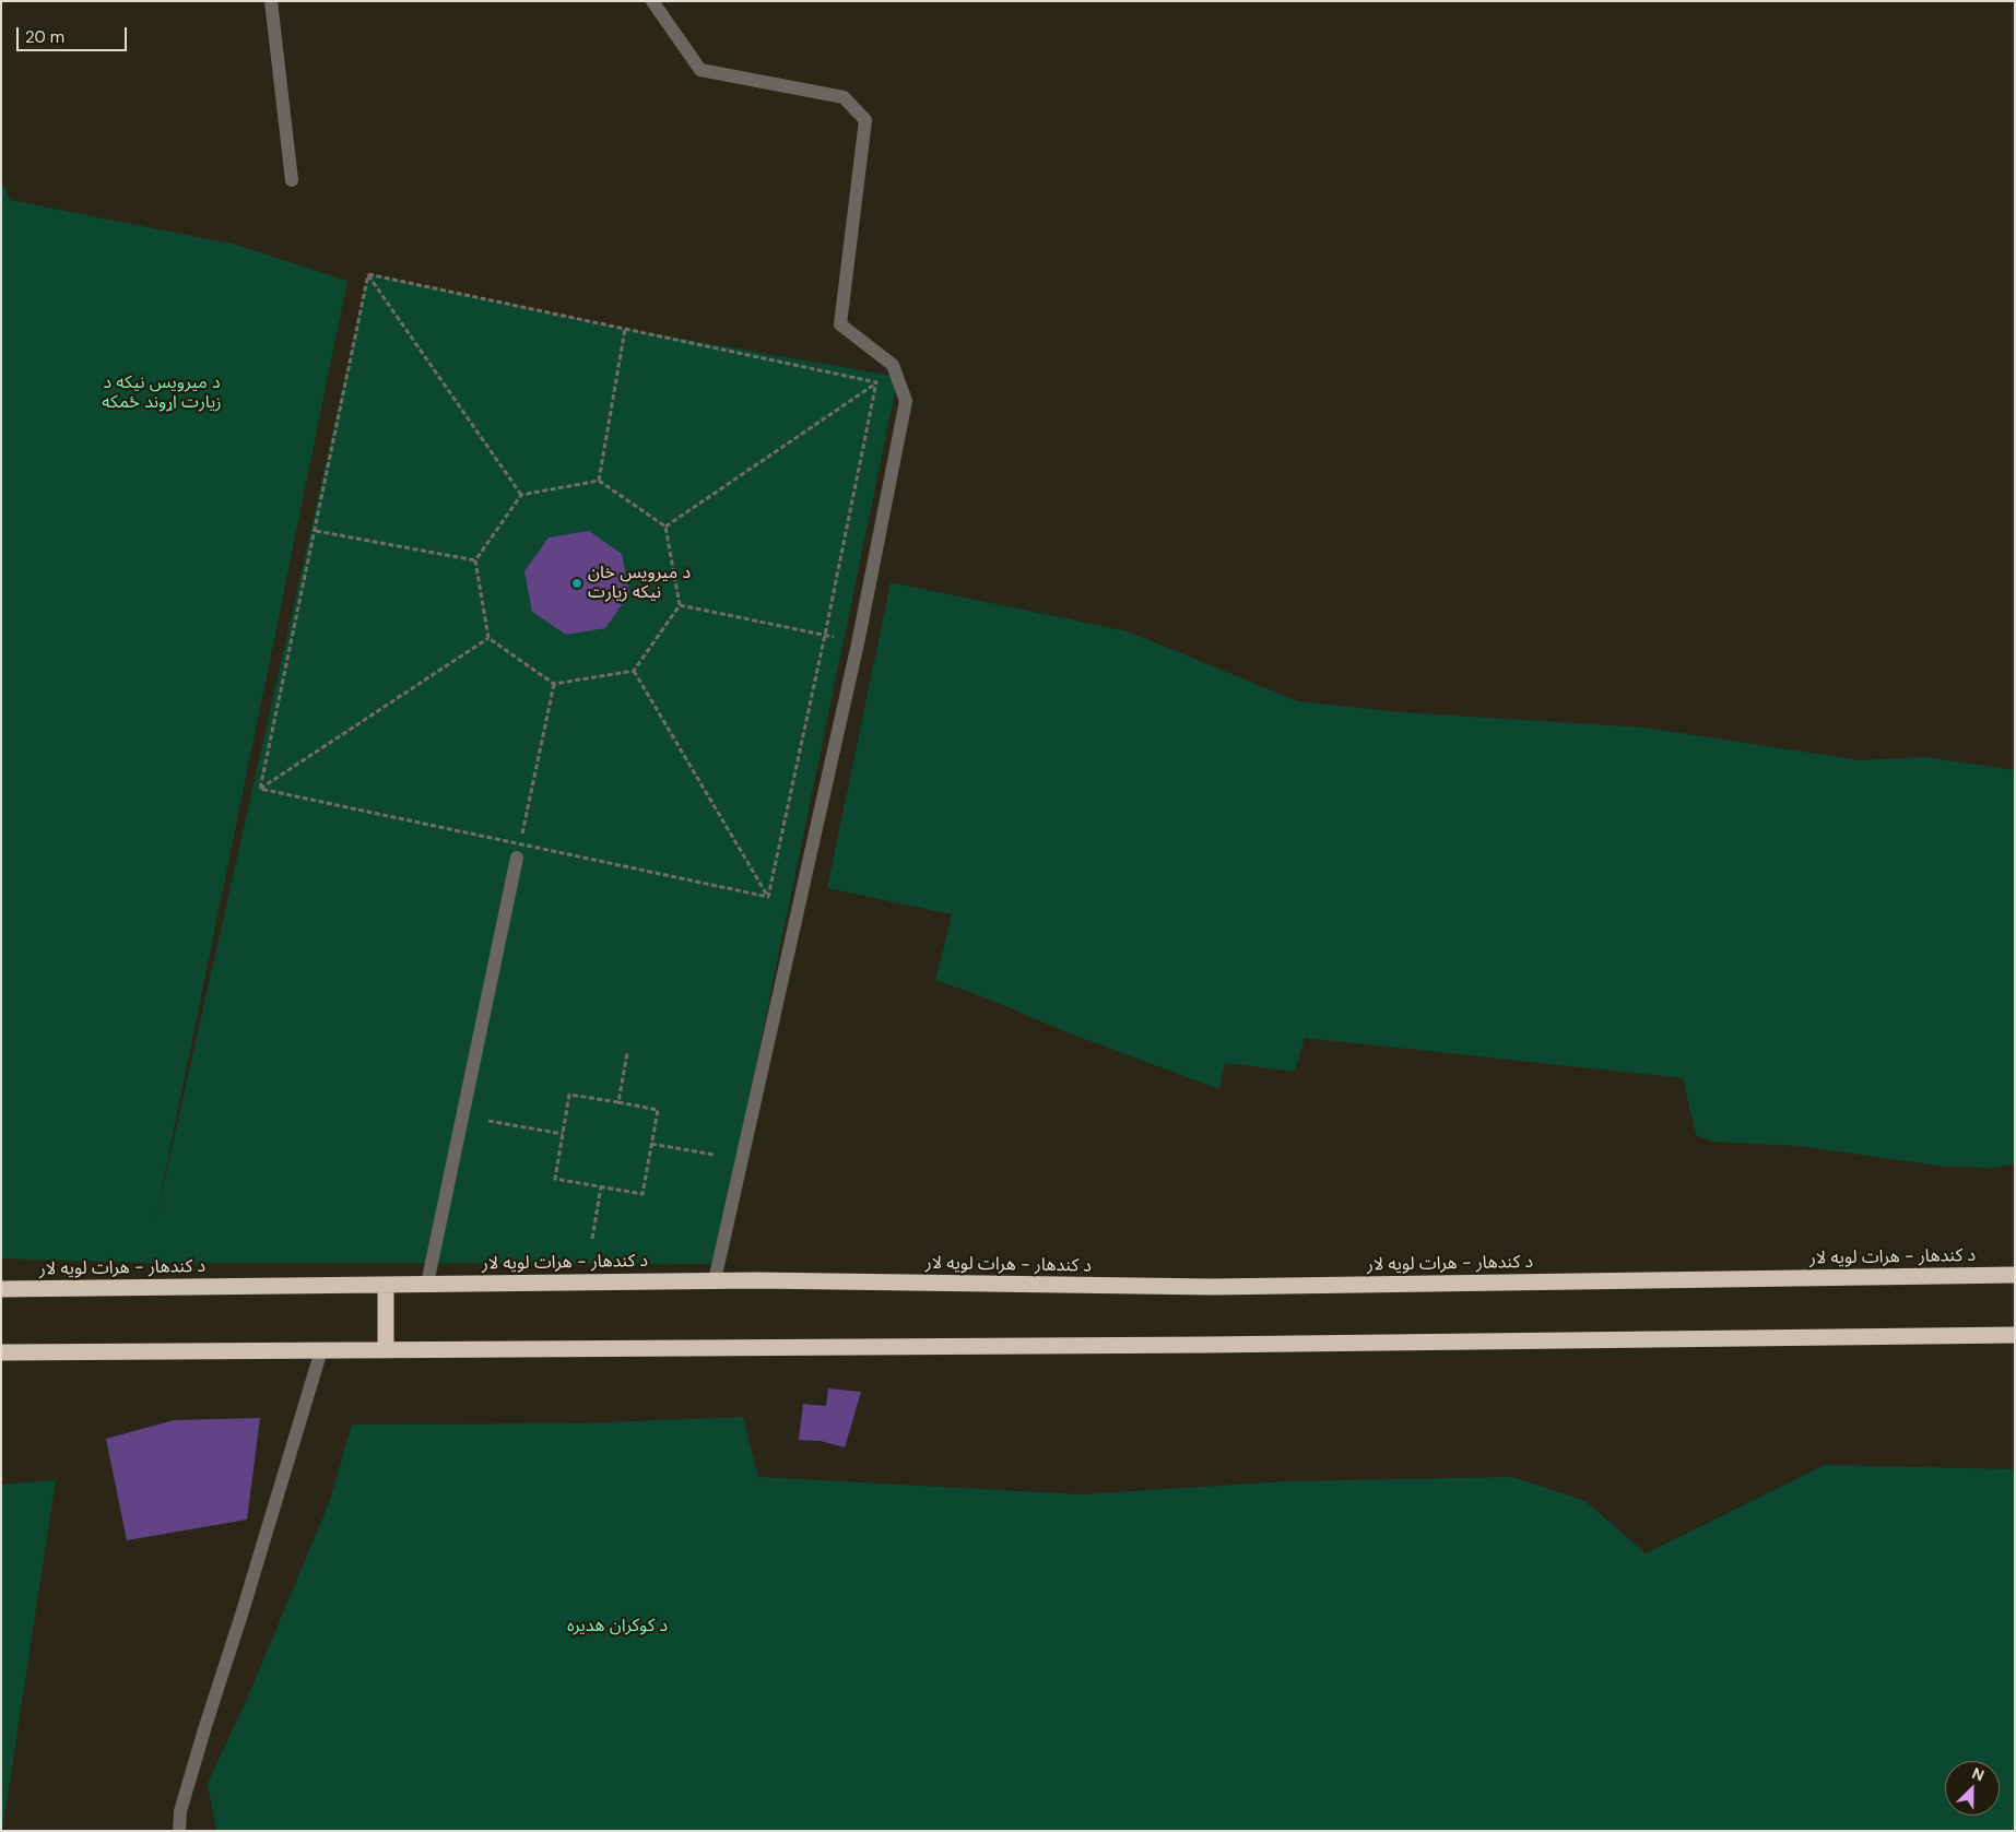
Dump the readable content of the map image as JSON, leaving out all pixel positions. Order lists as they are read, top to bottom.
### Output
{
  "streets": {
    "highway": ["د کندهار - هرات لويه لار"]
  },
  "parks": ["د ميرویس نيکه د زيارت اړوند ځمکه", "د کوکران هديره"],
  "places": ["د میرویس خان نیکه زیارت"],
  "scale_bar": "20 m",
  "north": "top right"
}
